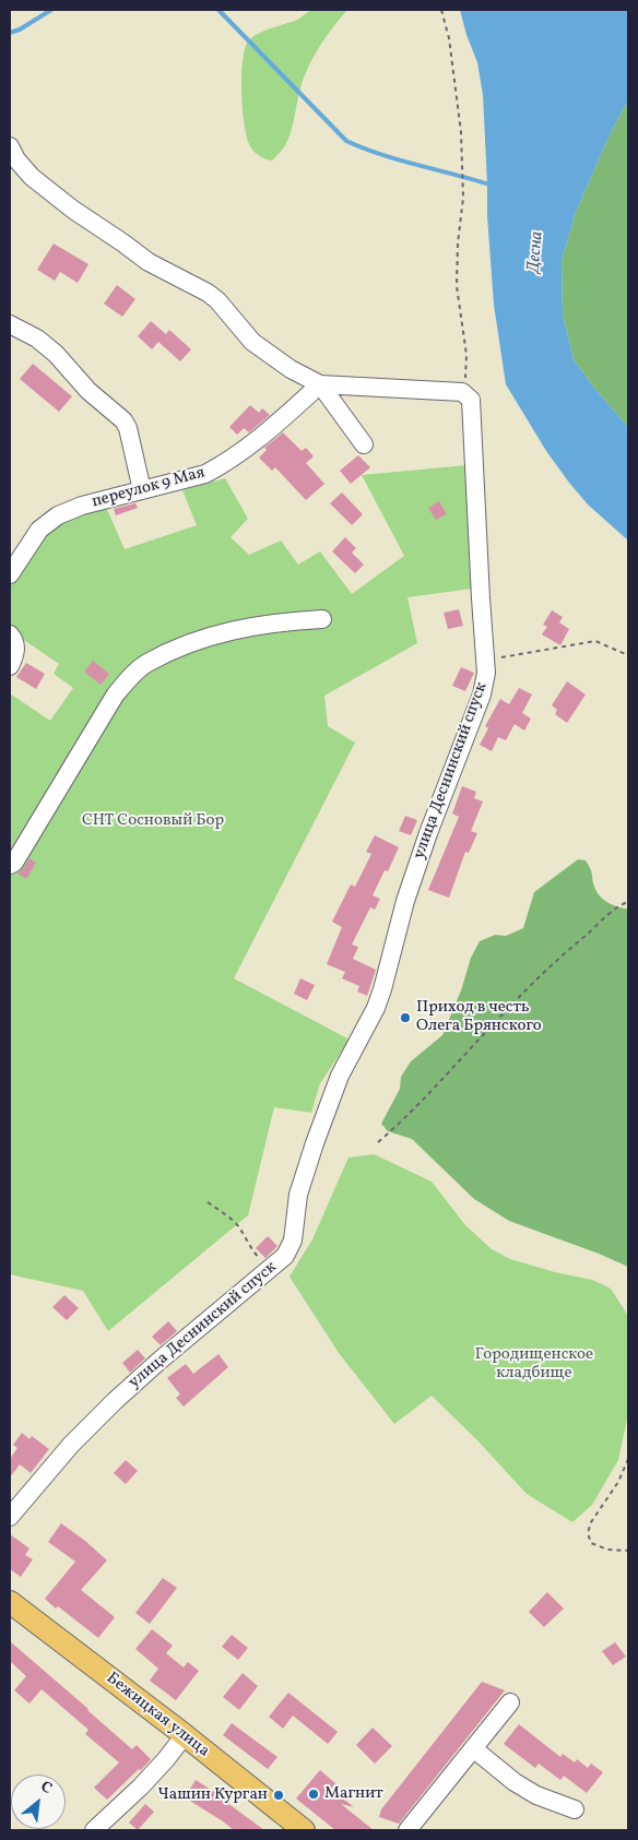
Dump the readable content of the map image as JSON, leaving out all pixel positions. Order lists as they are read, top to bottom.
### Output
{
  "streets": {
    "main road": ["Бежицкая улица"],
    "street": ["переулок 9 Мая", "улица Деснинский спуск"]
  },
  "water": ["Десна"],
  "parks": ["СНТ Сосновый Бор", "Городищенское кладбище"],
  "places": ["Приход в честь Олега Брянского", "Магнит", "Чашин Курган"],
  "north": "top right"
}
